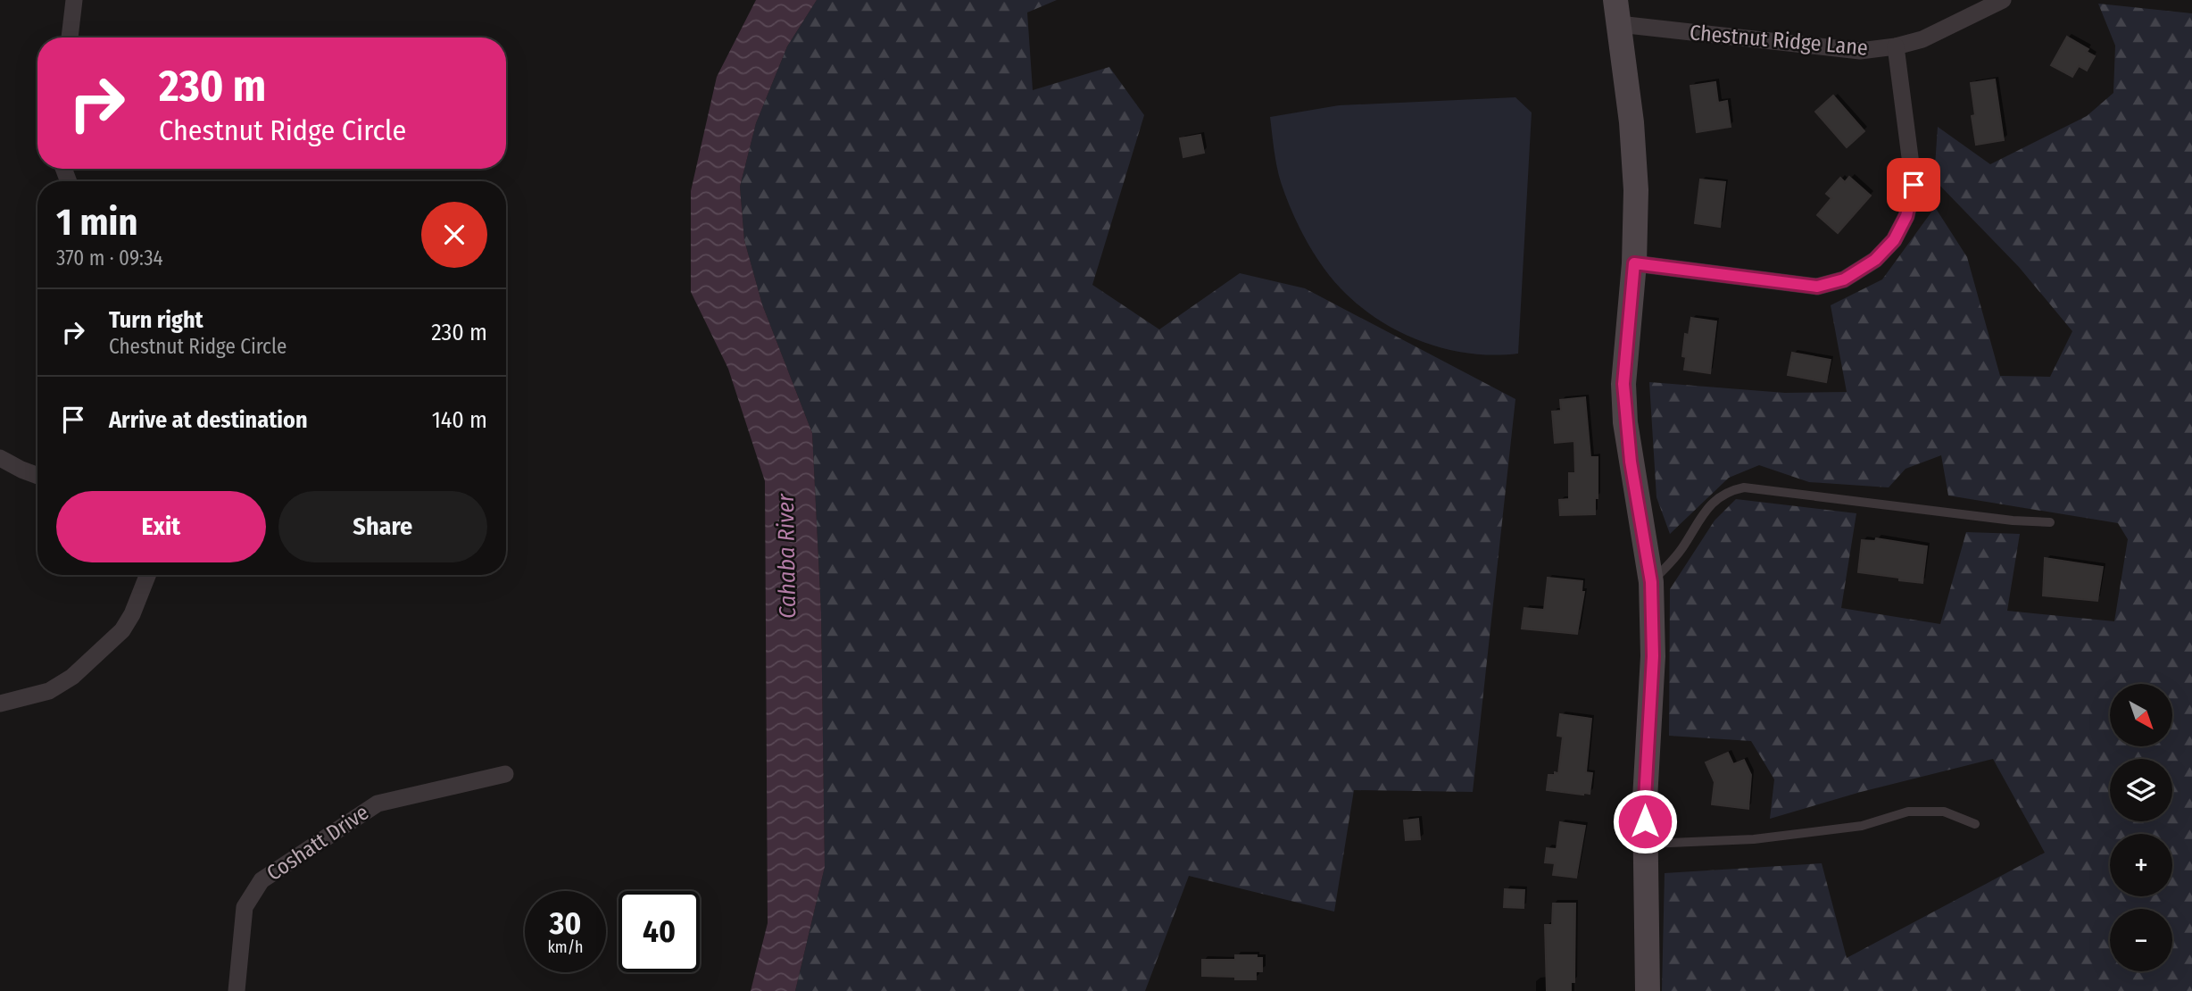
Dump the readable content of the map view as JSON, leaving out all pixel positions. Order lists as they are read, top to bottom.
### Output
{
  "streets": {
    "street": ["Chestnut Ridge Lane", "Coshatt Drive"]
  },
  "water": ["Cahaba River"],
  "north": "bottom right",
  "page": {
    "turn": ["230 m", "Chestnut Ridge Circle"],
    "heading": ["1 min", "370 m · 09:34"],
    "list": [
      {
        "name": "Turn right",
        "note": "Chestnut Ridge Circle",
        "value": "230 m"
      },
      {
        "name": "Arrive at destination",
        "value": "140 m"
      }
    ],
    "buttons": ["Exit", "Share"],
    "map_buttons": ["+", "−"],
    "speed": "30 km/h",
    "limit": "40"
  }
}
